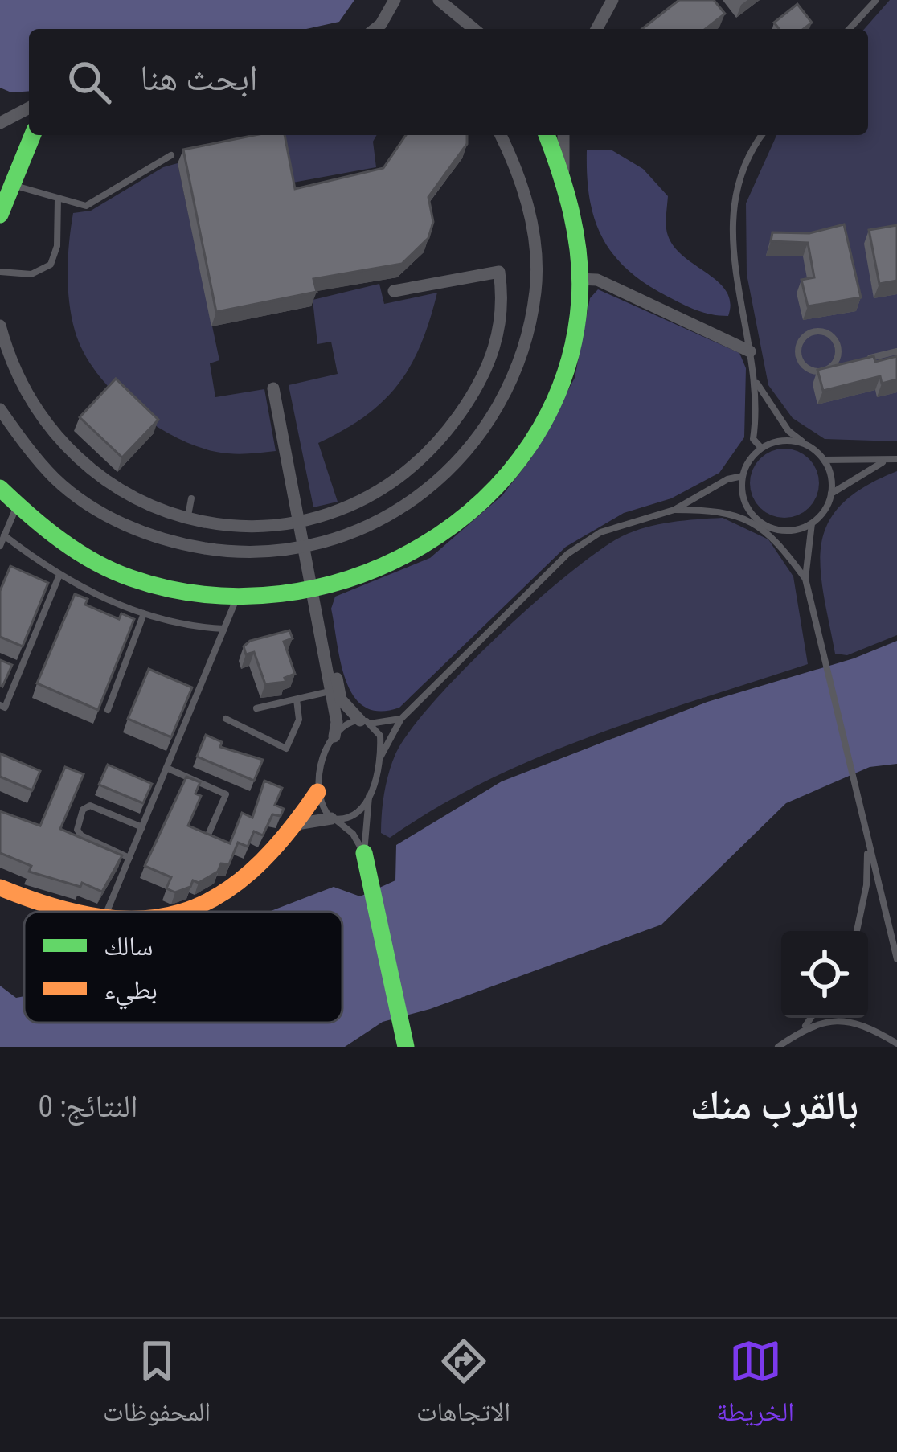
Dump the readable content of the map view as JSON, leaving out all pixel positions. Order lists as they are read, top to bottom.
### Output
{
  "legend": ["سالك", "بطيء"],
  "page": {
    "search": "ابحث هنا",
    "heading": ["بالقرب منك", "النتائج: 0"],
    "nav": ["الخريطة", "الاتجاهات", "المحفوظات"]
  }
}
